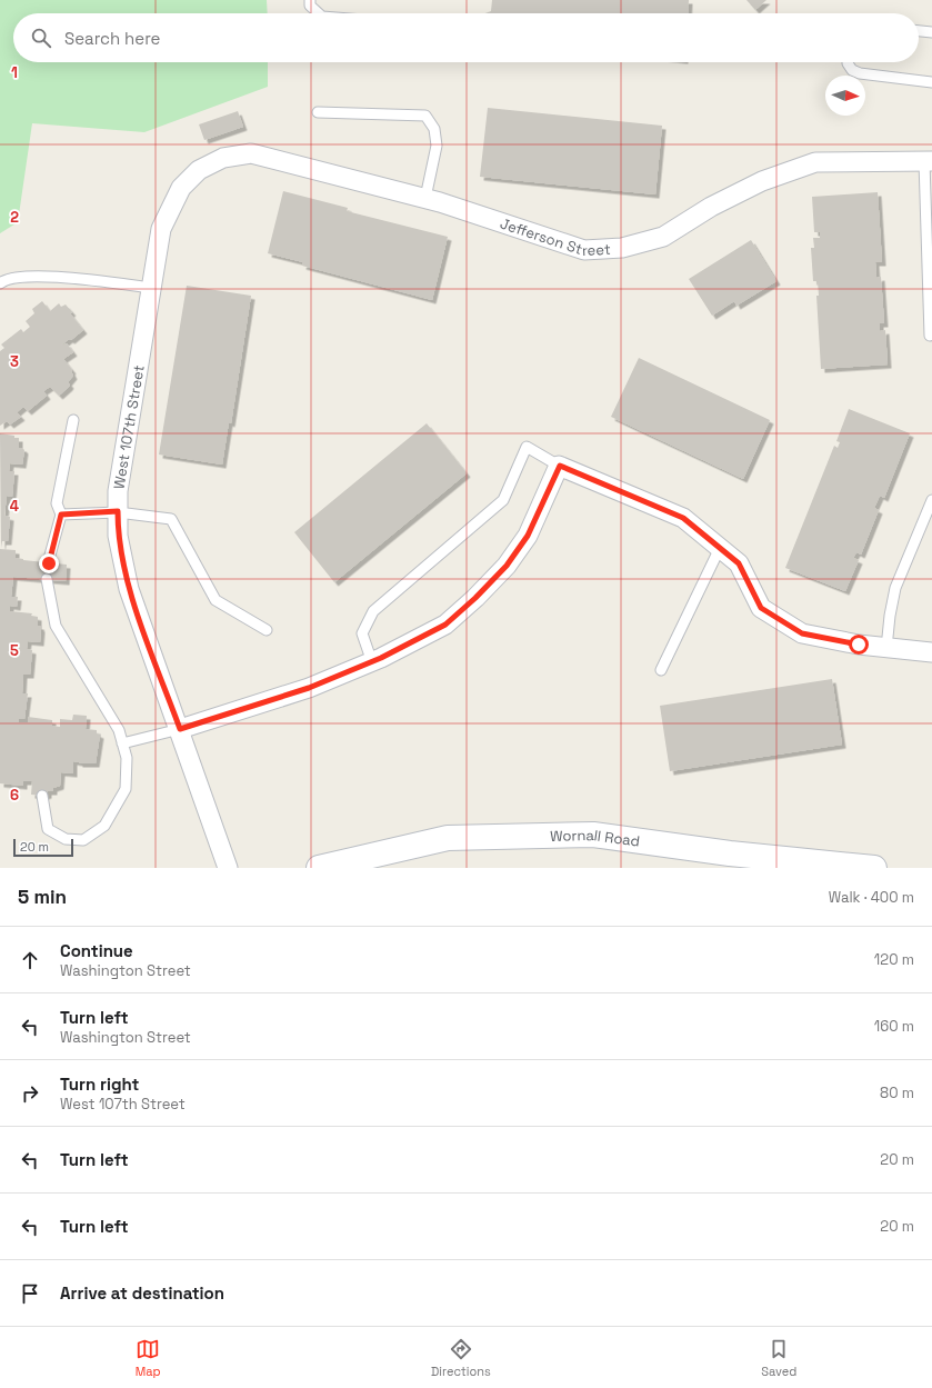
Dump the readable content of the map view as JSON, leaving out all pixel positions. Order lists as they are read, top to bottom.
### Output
{
  "streets": {
    "main road": ["Wornall Road"],
    "street": ["Jefferson Street", "West 107th Street"]
  },
  "crossings": [
    ["Jefferson Street", "West 107th Street"]
  ],
  "scale_bar": "20 m",
  "north": "right",
  "page": {
    "search": "Search here",
    "scale": "20 m",
    "heading": ["5 min", "Walk · 400 m"],
    "list": [
      ["Continue", "Washington Street", "120 m"],
      ["Turn left", "Washington Street", "160 m"],
      ["Turn right", "West 107th Street", "80 m"],
      ["Turn left", "20 m"],
      ["Turn left", "20 m"],
      "Arrive at destination"
    ],
    "nav": ["Map", "Directions", "Saved"]
  },
  "grid": {
    "rows": [
      "1",
      "2",
      "3",
      "4",
      "5",
      "6"
    ]
  }
}
